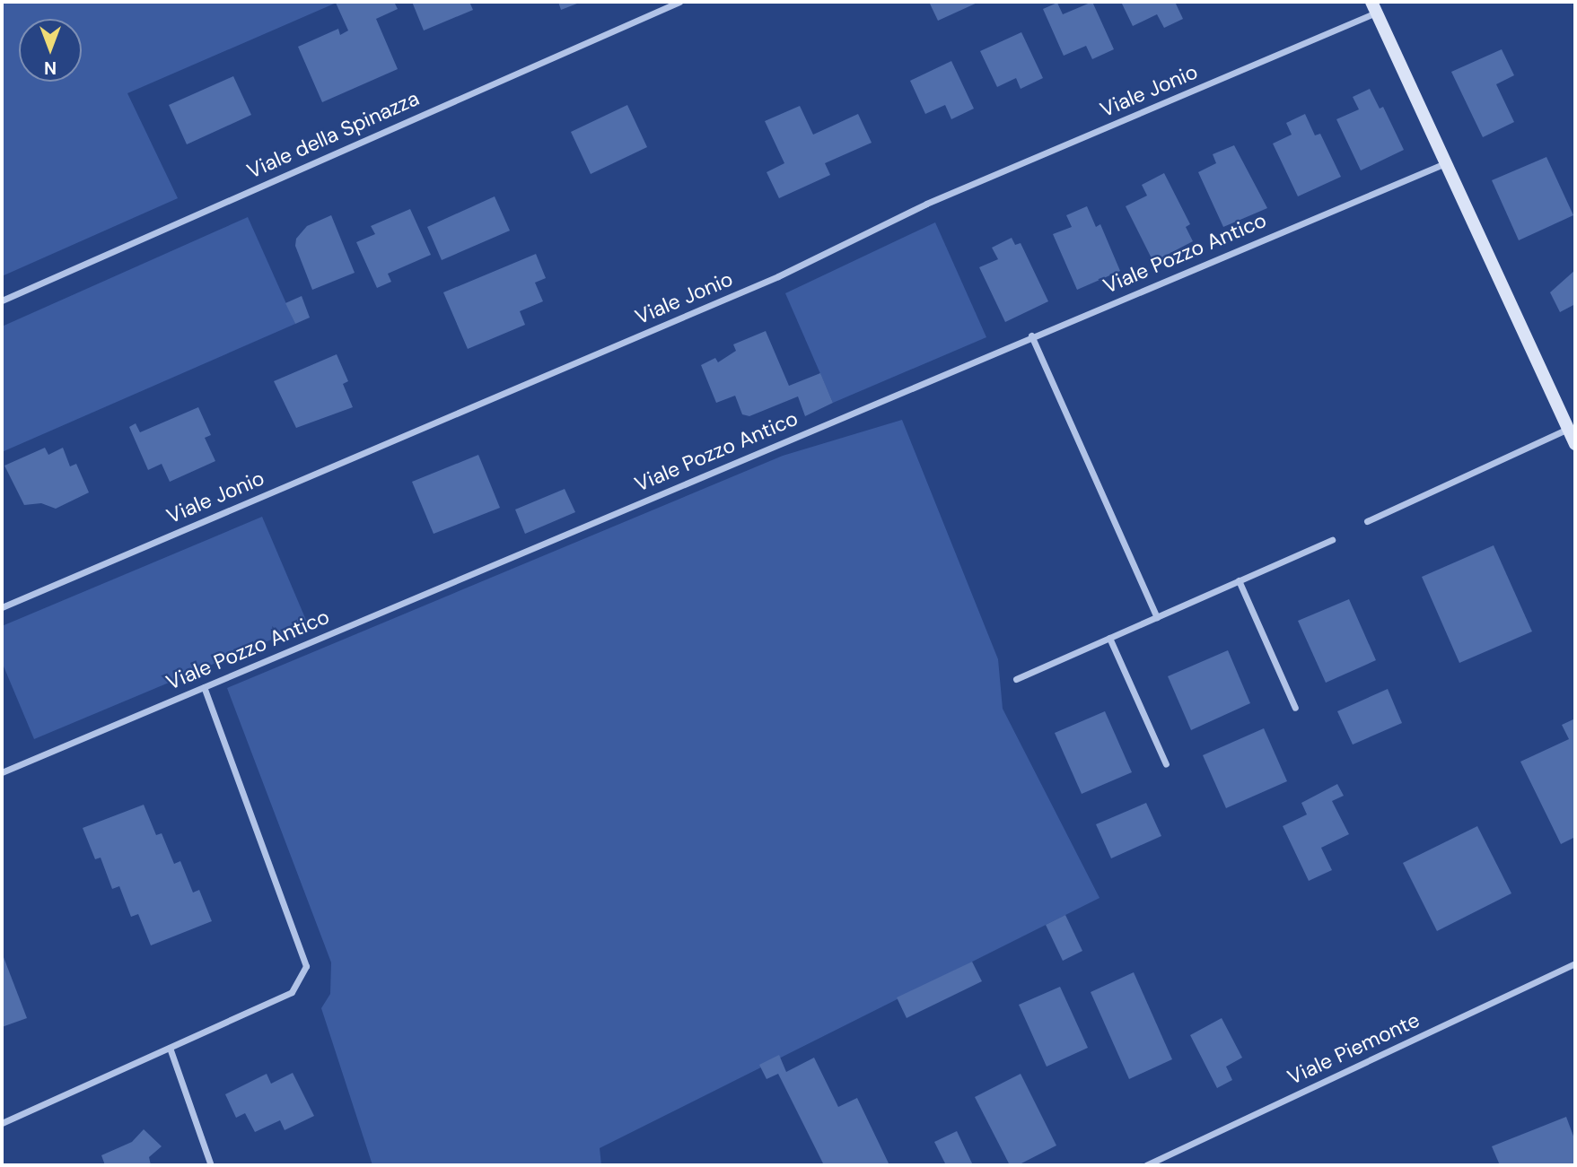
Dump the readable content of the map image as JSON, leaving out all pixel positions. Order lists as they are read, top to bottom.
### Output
{
  "streets": {
    "street": [
      "Viale Jonio",
      "Viale della Spinazza",
      "Viale Pozzo Antico",
      "Viale Piemonte"
    ]
  },
  "north": "bottom"
}
